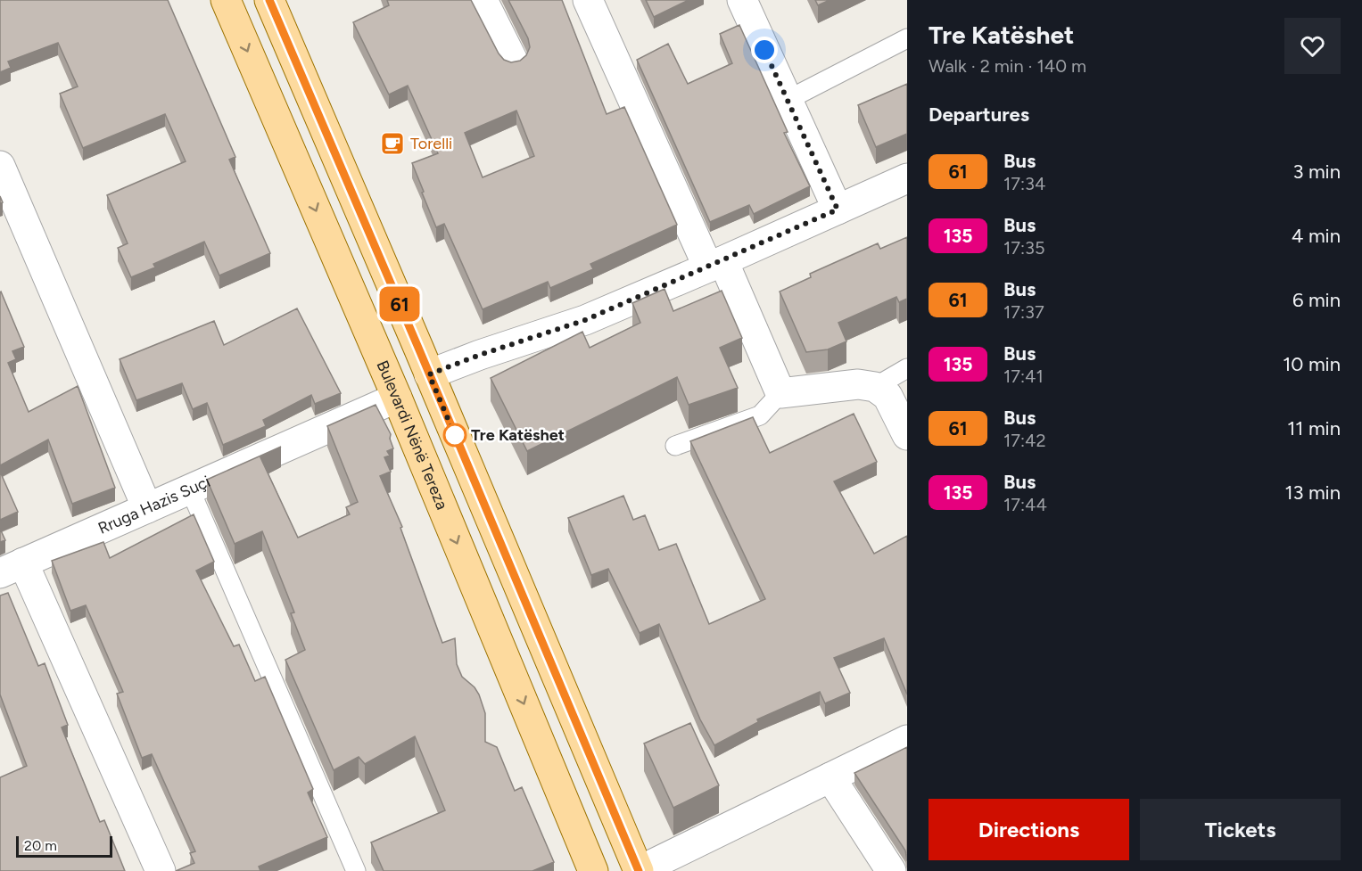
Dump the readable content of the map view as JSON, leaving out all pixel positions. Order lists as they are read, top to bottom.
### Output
{
  "streets": {
    "main road": ["Bulevardi Nënë Tereza"],
    "street": ["Rruga Hazis Suçi"]
  },
  "crossings": [
    ["Bulevardi Nënë Tereza", "Rruga Hazis Suçi"]
  ],
  "places": {
    "cafe": ["Torelli"],
    "other": ["Tre Katëshet"]
  },
  "lines": ["bus line 61"],
  "scale_bar": "20 m",
  "page": {
    "on_map": "61",
    "heading": [
      ["Tre Katëshet", "Walk · 2 min · 140 m"],
      "Departures"
    ],
    "list": [
      {
        "mark": "61",
        "name": "Bus",
        "note": "17:34",
        "value": "3 min"
      },
      {
        "mark": "135",
        "name": "Bus",
        "note": "17:35",
        "value": "4 min"
      },
      {
        "mark": "61",
        "name": "Bus",
        "note": "17:37",
        "value": "6 min"
      },
      {
        "mark": "135",
        "name": "Bus",
        "note": "17:41",
        "value": "10 min"
      },
      {
        "mark": "61",
        "name": "Bus",
        "note": "17:42",
        "value": "11 min"
      },
      {
        "mark": "135",
        "name": "Bus",
        "note": "17:44",
        "value": "13 min"
      }
    ],
    "buttons": ["Directions", "Tickets"],
    "scale": "20 m"
  }
}
